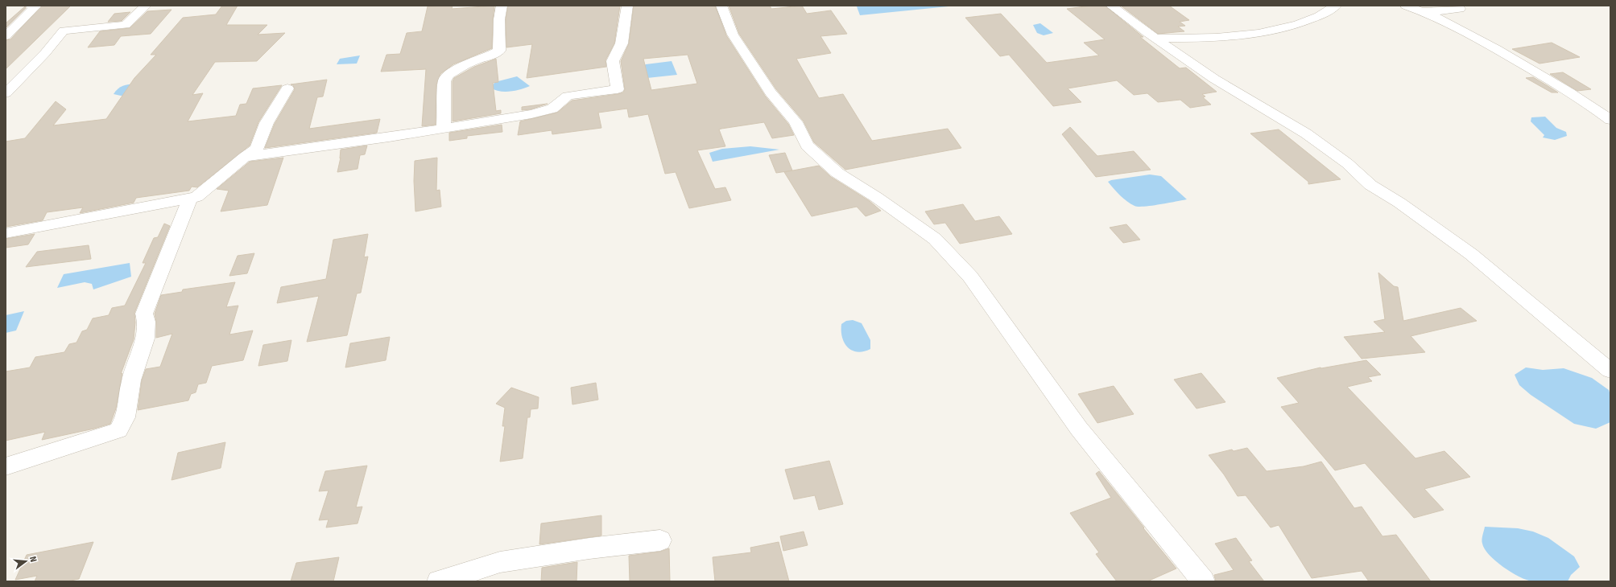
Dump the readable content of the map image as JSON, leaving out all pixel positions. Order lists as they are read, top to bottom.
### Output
{
  "north": "right"
}
